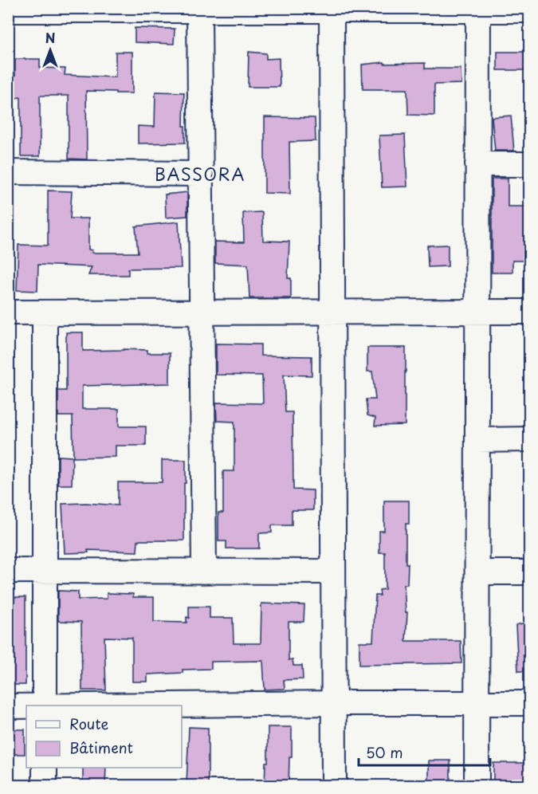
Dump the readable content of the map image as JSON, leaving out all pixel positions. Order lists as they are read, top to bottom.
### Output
{
  "districts": ["BASSORA"],
  "legend": ["Route", "Bâtiment"],
  "scale_bar": "50 m",
  "north": "top"
}
